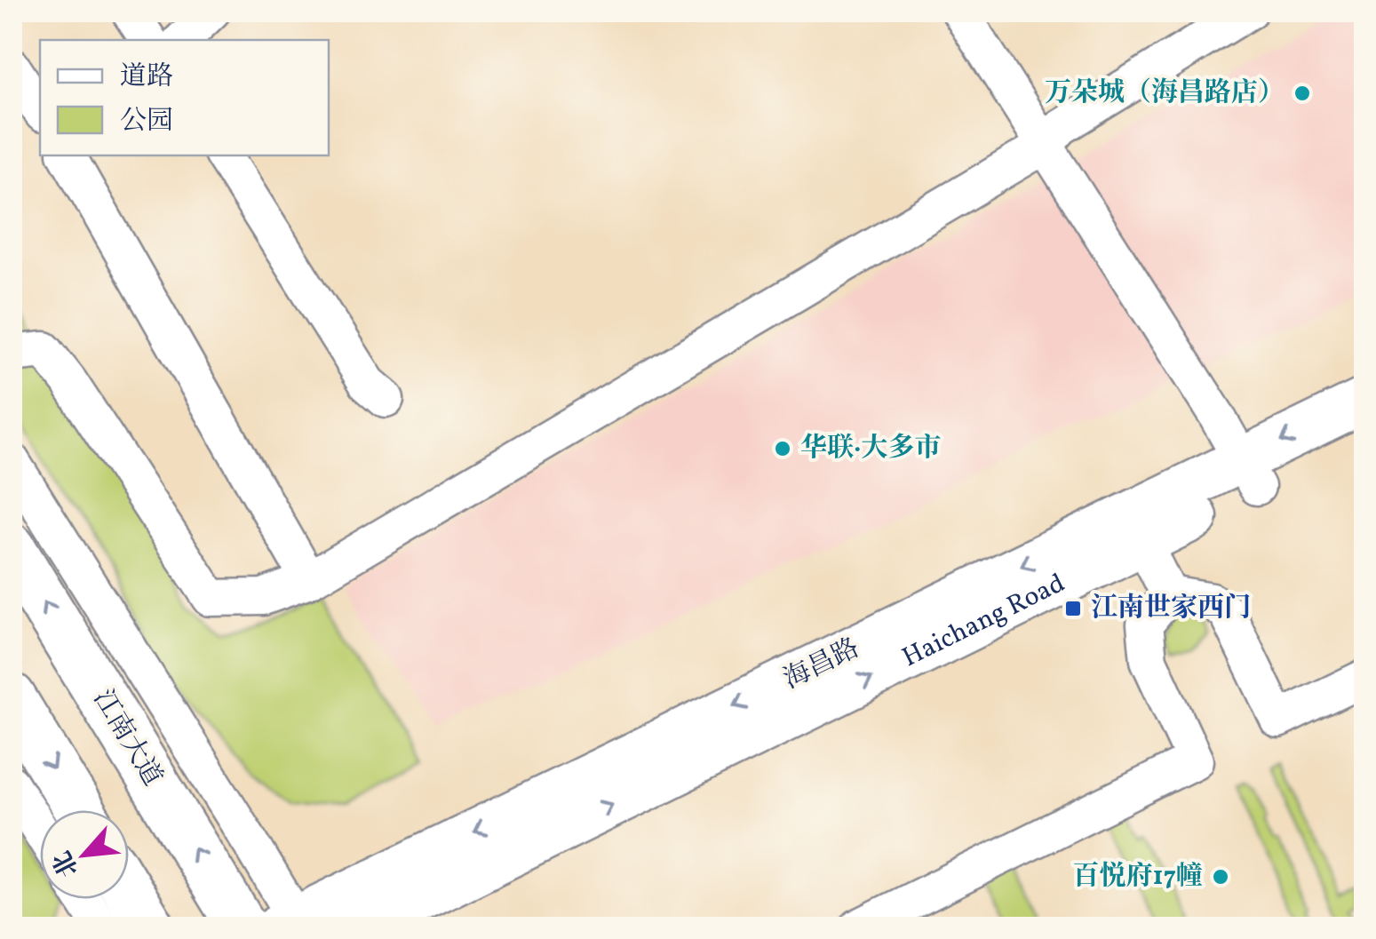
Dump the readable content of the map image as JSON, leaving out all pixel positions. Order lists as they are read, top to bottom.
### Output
{
  "streets": {
    "highway": ["江南大道"],
    "main road": ["Haichang Road", "海昌路"]
  },
  "crossings": [
    ["Haichang Road", "海昌路"]
  ],
  "one_way": ["Haichang Road", "海昌路"],
  "places": {
    "other": ["万朵城（海昌路店）", "华联·大多市", "百悦府17幢"],
    "transit": ["江南世家西门"]
  },
  "legend": ["道路", "公园"],
  "north": "bottom left"
}
